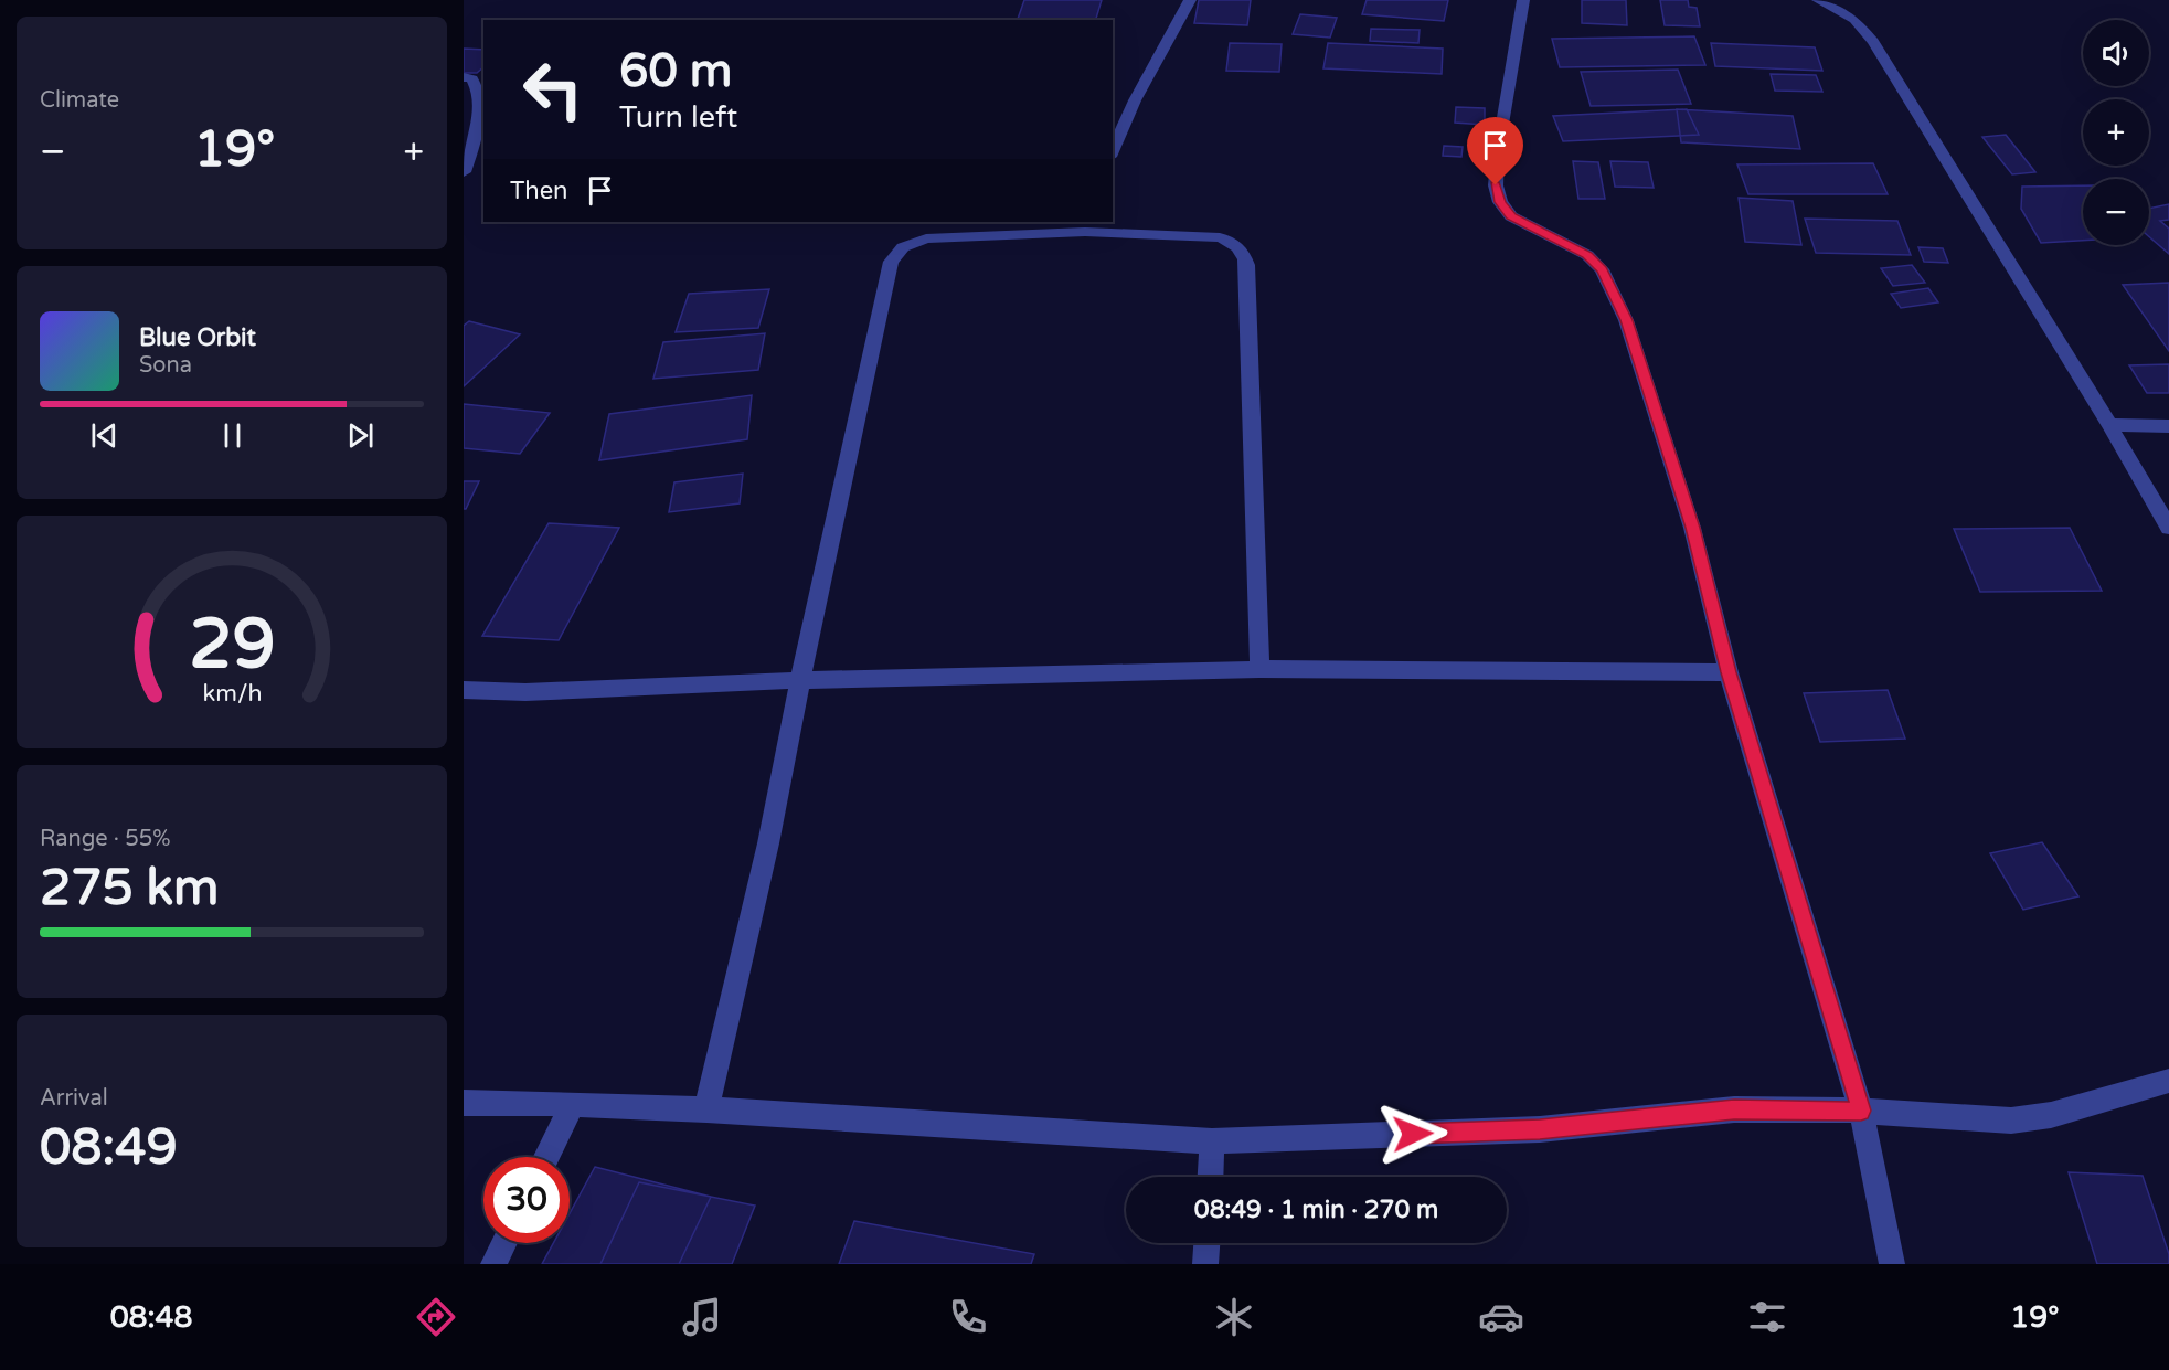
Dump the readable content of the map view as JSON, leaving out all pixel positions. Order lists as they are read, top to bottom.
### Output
{
  "page": {
    "tile": [
      "Climate",
      ["Range · 55%", "275 km"],
      ["Arrival", "08:49"]
    ],
    "map_buttons": ["+", "−"],
    "turn": ["60 m", "Turn left"],
    "heat": ["−", "19°", "+"],
    "then": "Then",
    "song": ["Blue Orbit", "Sona"],
    "limit": "30",
    "trip": "08:49 · 1 min · 270 m",
    "tabs": ["08:48", "19°"],
    "gauge": ["29", "km/h"]
  }
}
